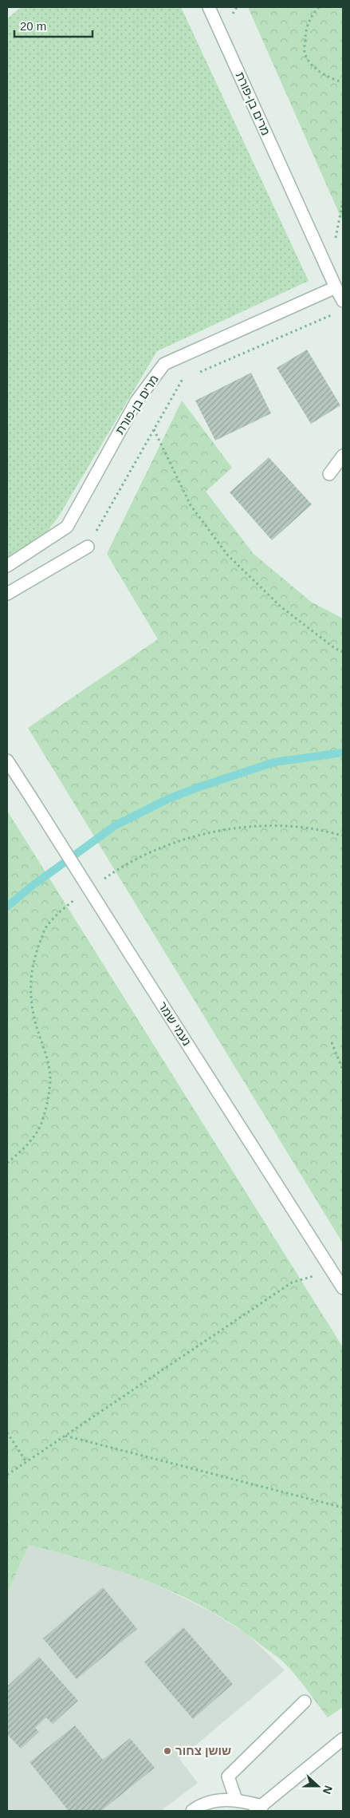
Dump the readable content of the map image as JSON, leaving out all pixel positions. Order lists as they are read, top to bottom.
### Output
{
  "streets": {
    "street": ["מרים בן-פורת", "נעמי שמר"]
  },
  "places": ["שושן צחור"],
  "scale_bar": "20 m",
  "north": "right"
}
